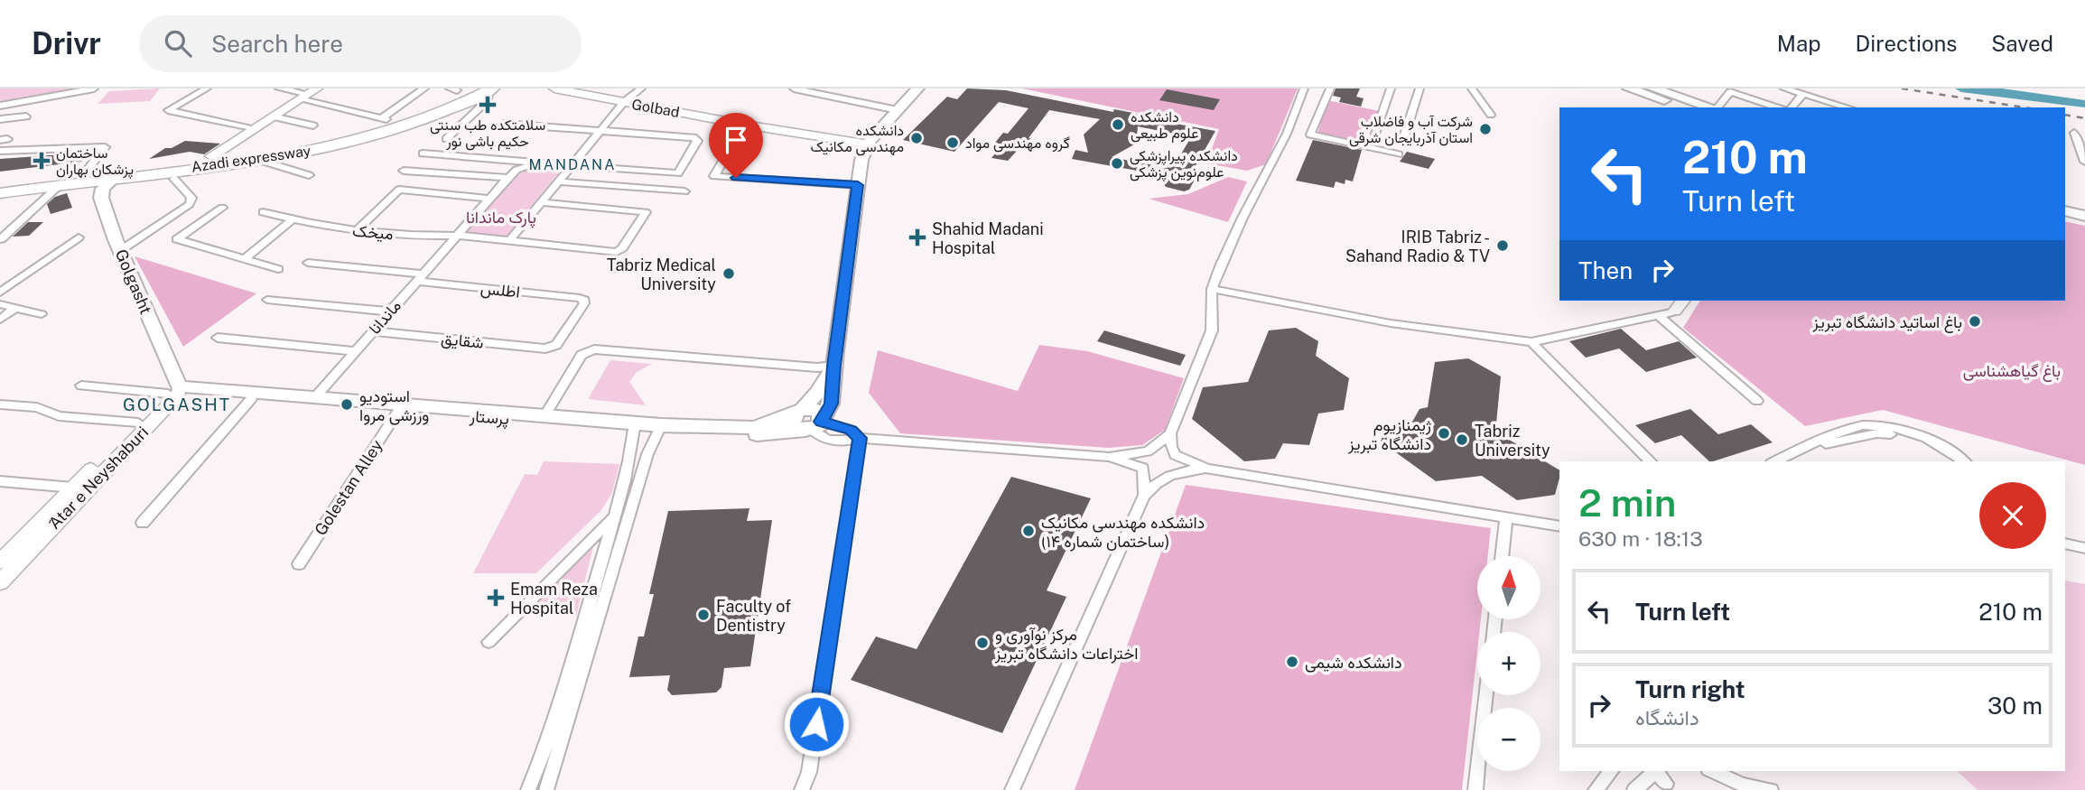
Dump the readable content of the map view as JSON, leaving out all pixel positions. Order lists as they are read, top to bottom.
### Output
{
  "streets": {
    "highway": ["Azadi expressway"],
    "main road": [
      "Golbad",
      "Golgasht",
      "پرستار",
      "ََAtar e Neyshaburi"
    ],
    "street": [
      "میخک",
      "اطلس",
      "ماندانا",
      "شقایق",
      "Golestan Alley"
    ]
  },
  "crossings": [
    ["Azadi expressway", "Golgasht"],
    ["میخک", "ماندانا"],
    ["Golgasht", "پرستار"],
    ["Golgasht", "ََAtar e Neyshaburi"],
    ["اطلس", "ماندانا"],
    ["اطلس", "شقایق"],
    ["ماندانا", "شقایق"],
    ["ماندانا", "پرستار"],
    ["پرستار", "ََAtar e Neyshaburi"],
    ["پرستار", "Golestan Alley"]
  ],
  "districts": ["MANDANA", "GOLGASHT"],
  "parks": ["پارک ماندانا", "باغ گیاهشناسی"],
  "places": {
    "health": [
      "سلامتکده طب سنتی حکیم باشی نور",
      "ساختمان پزشکان بهاران",
      "Shahid Madani Hospital",
      "Emam Reza Hospital"
    ],
    "other": [
      "دانشکده علوم طبیعی",
      "شرکت آب و فاضلاب استان آذربایجان شرقی",
      "دانشکده مهندسی مکانیک",
      "گروه مهندسی مواد",
      "دانشکده پیراپزشکی علوم‌نوین پزشکی",
      "IRIB Tabriz - Sahand Radio & TV",
      "Tabriz Medical University",
      "باغ اساتید دانشگاه تبریز",
      "استودیو ورزشی مروا",
      "ژیمنازیوم دانشگاه تبریز",
      "Tabriz University",
      "دانشکده مهندسی مکانیک (ساختمان شماره ۱۴)",
      "Faculty of Dentistry",
      "مرکز نوآوری و اختراعات دانشگاه تبریز",
      "دانشکده شیمی"
    ]
  },
  "north": "top",
  "page": {
    "header": "Drivr",
    "search": "Search here",
    "nav": ["Map", "Directions", "Saved"],
    "turn": ["210 m", "Turn left"],
    "then": "Then",
    "heading": ["2 min", "630 m · 18:13"],
    "map_buttons": ["+", "−"],
    "list": [
      {
        "name": "Turn left",
        "value": "210 m"
      },
      {
        "name": "Turn right",
        "note": "دانشگاه",
        "value": "30 m"
      }
    ]
  }
}
